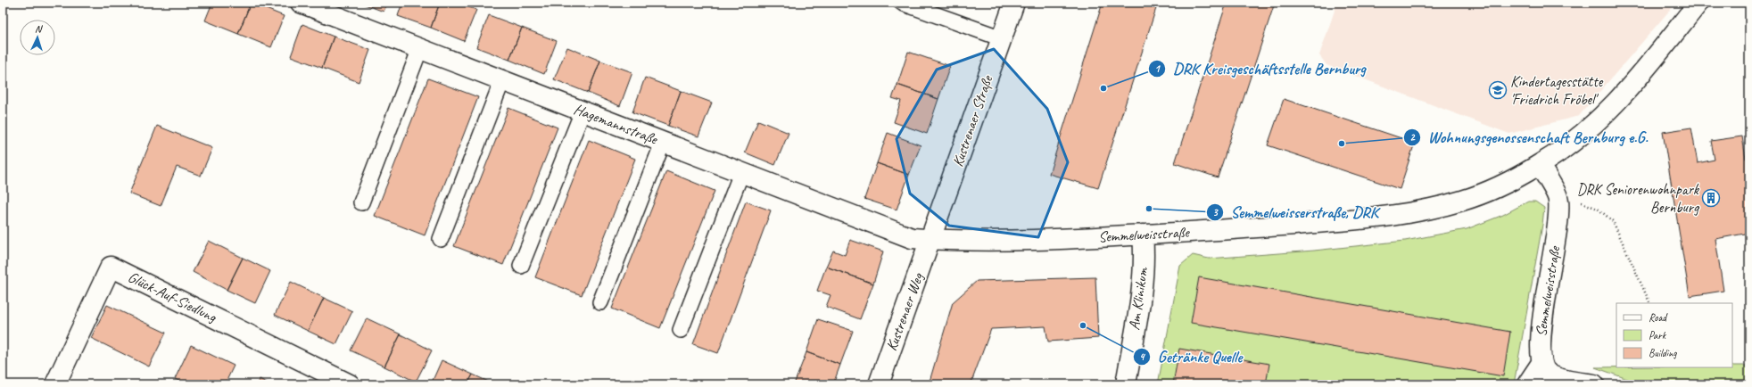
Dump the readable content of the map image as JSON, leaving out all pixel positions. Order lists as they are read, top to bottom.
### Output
{
  "streets": {
    "street": [
      "Kustrenaer Straße",
      "Hagemannstraße",
      "Semmelweisstraße",
      "Glück-Auf-Siedlung",
      "Am Klinikum",
      "Kustrenaer Weg"
    ]
  },
  "crossings": [
    ["Kustrenaer Straße", "Hagemannstraße"],
    ["Kustrenaer Straße", "Semmelweisstraße"],
    ["Kustrenaer Straße", "Kustrenaer Weg"],
    ["Hagemannstraße", "Semmelweisstraße"],
    ["Hagemannstraße", "Kustrenaer Weg"],
    ["Semmelweisstraße", "Am Klinikum"],
    ["Semmelweisstraße", "Kustrenaer Weg"]
  ],
  "places": {
    "other": [
      "DRK Kreisgeschäftsstelle Bernburg",
      "Wohnungsgenossenschaft Bernburg e.G.",
      "Semmelweisserstraße, DRK",
      "Getränke Quelle"
    ],
    "school or university": ["Kindertagesstätte 'Friedrich Fröbel'"],
    "building": ["DRK Seniorenwohnpark Bernburg"]
  },
  "legend": ["Road", "Park", "Building"],
  "north": "top"
}
